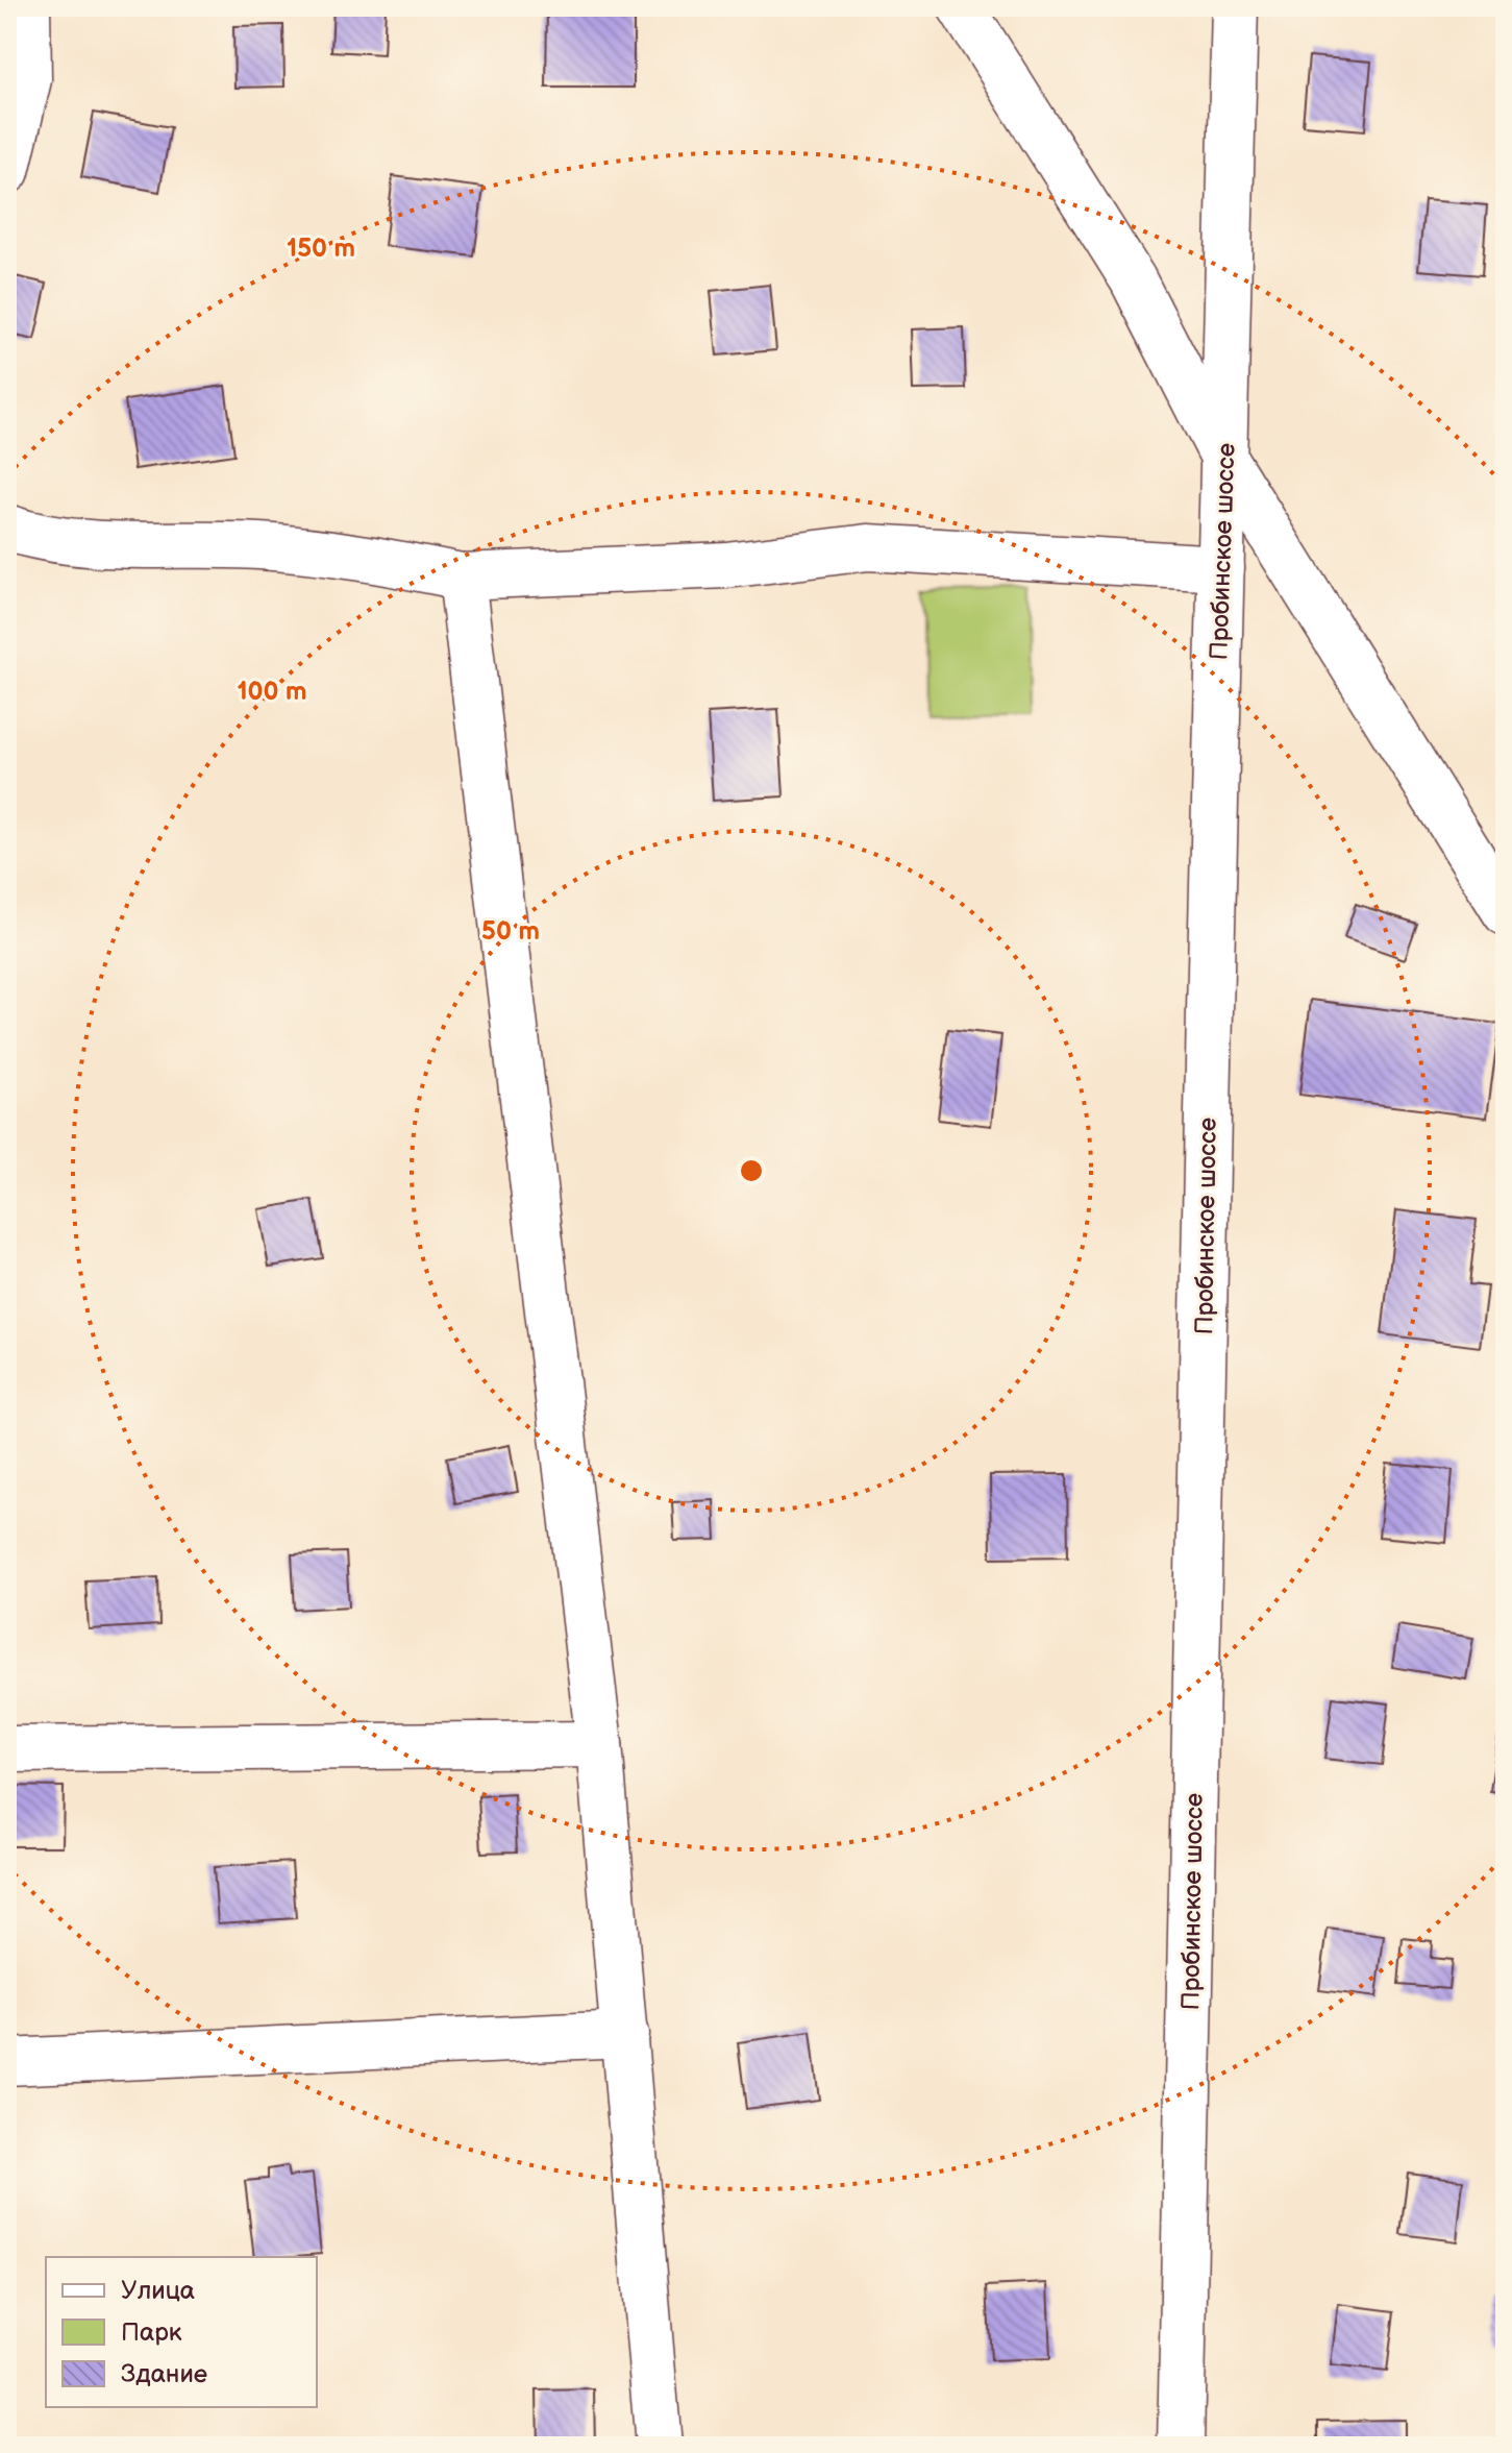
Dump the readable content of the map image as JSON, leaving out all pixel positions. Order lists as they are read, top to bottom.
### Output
{
  "streets": {
    "street": ["Пробинское шоссе"]
  },
  "legend": ["Улица", "Парк", "Здание"],
  "rings": ["150 m", "100 m", "50 m"]
}
